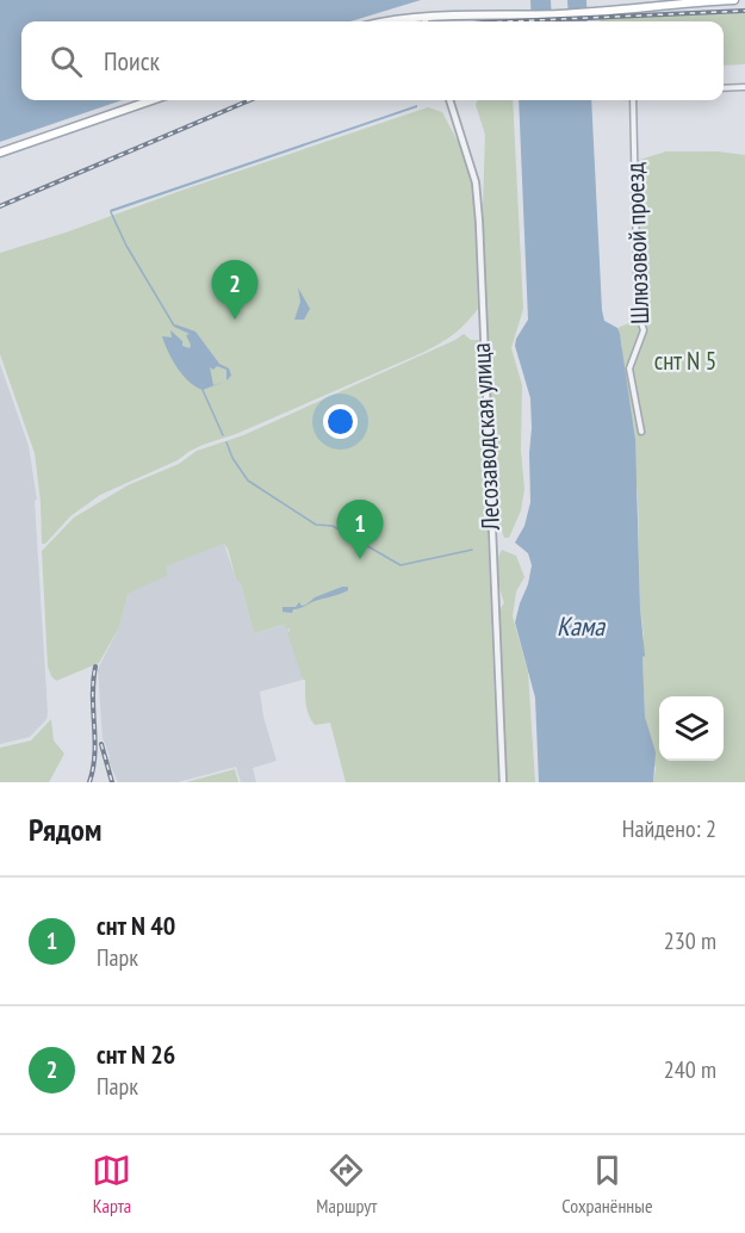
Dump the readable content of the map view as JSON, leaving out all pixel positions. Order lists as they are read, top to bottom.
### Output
{
  "streets": {
    "street": ["Шлюзовой проезд", "Лесозаводская улица"]
  },
  "water": ["Кама"],
  "parks": ["снт N 5"],
  "page": {
    "search": "Поиск",
    "pins": ["2", "1"],
    "heading": ["Рядом", "Найдено: 2"],
    "list": [
      {
        "mark": "1",
        "name": "снт N 40",
        "note": "Парк",
        "value": "230 m"
      },
      {
        "mark": "2",
        "name": "снт N 26",
        "note": "Парк",
        "value": "240 m"
      }
    ],
    "nav": ["Карта", "Маршрут", "Сохранённые"]
  }
}
